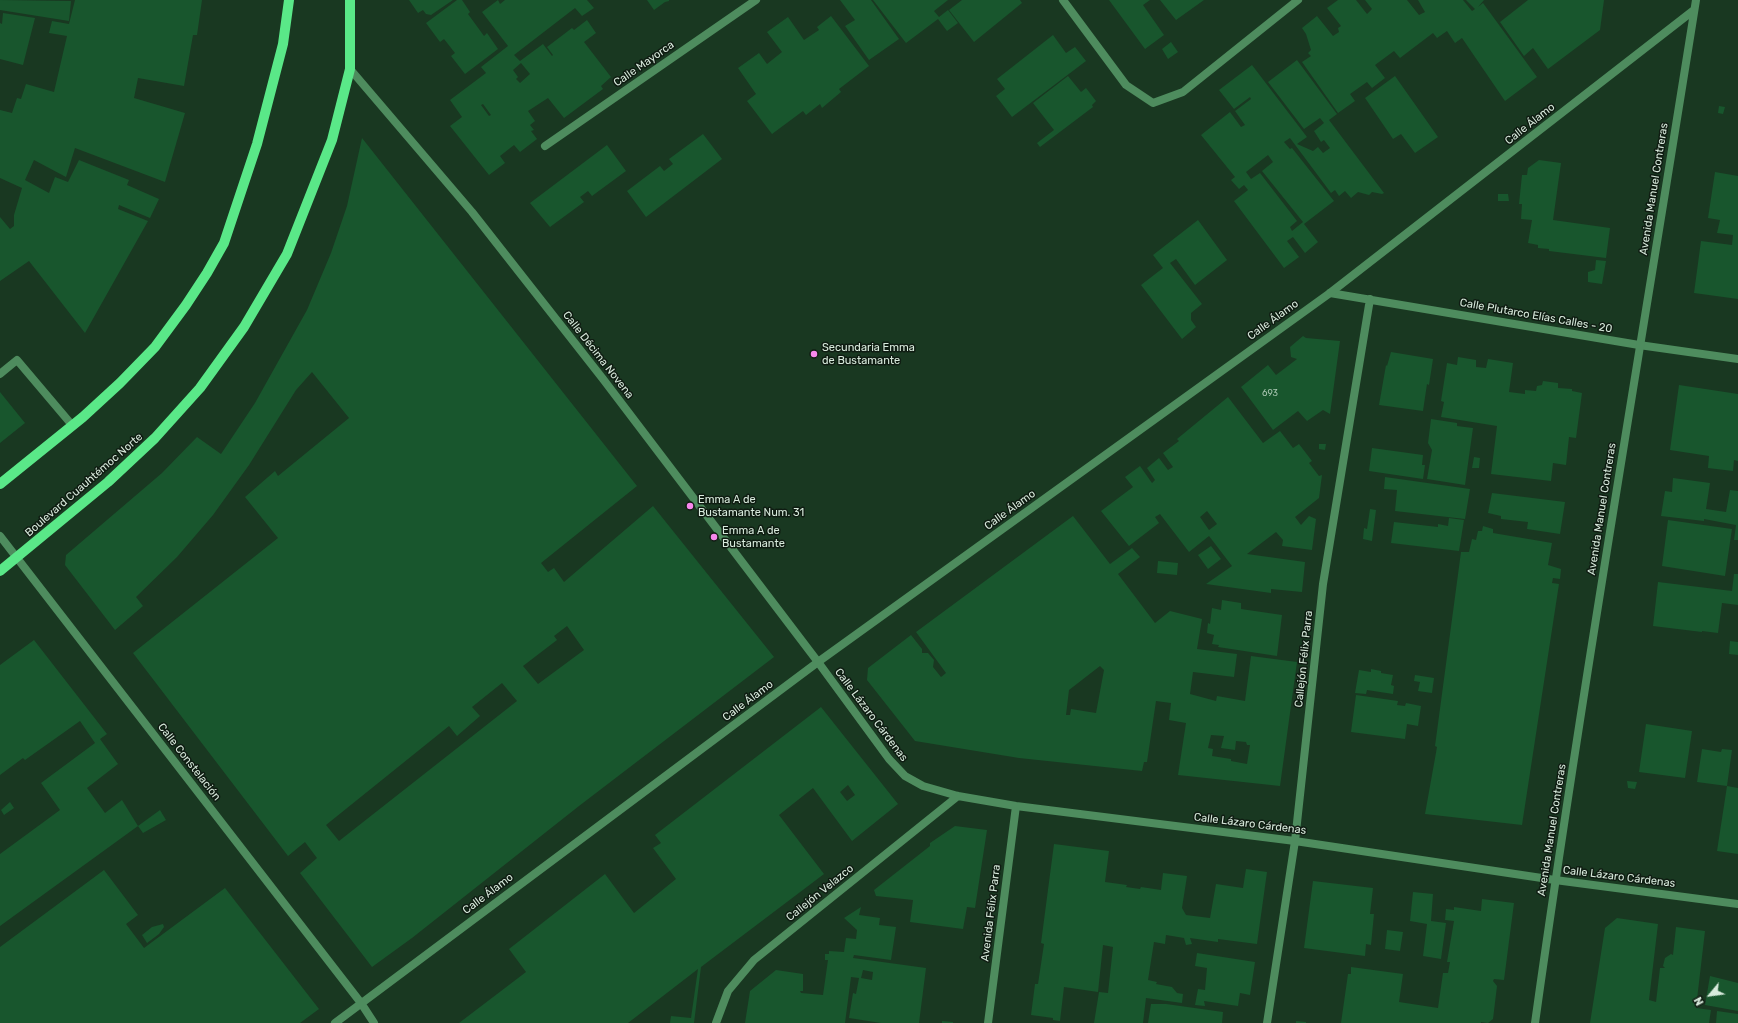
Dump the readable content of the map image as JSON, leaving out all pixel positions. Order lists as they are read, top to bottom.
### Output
{
  "streets": {
    "main road": ["Boulevard Cuauhtémoc Norte"],
    "street": [
      "Calle Mayorca",
      "Calle Álamo",
      "Avenida Manuel Contreras",
      "Calle Plutarco Elías Calles - 20",
      "Calle Décima Novena",
      "Callejón Félix Parra",
      "Calle Lázaro Cárdenas",
      "Calle Constelación",
      "Callejón Velazco",
      "Avenida Félix Parra"
    ]
  },
  "crossings": [
    ["Calle Álamo", "Avenida Manuel Contreras"],
    ["Calle Álamo", "Calle Plutarco Elías Calles - 20"],
    ["Calle Álamo", "Calle Décima Novena"],
    ["Calle Álamo", "Calle Lázaro Cárdenas"],
    ["Calle Álamo", "Calle Constelación"],
    ["Avenida Manuel Contreras", "Calle Plutarco Elías Calles - 20"],
    ["Avenida Manuel Contreras", "Calle Lázaro Cárdenas"],
    ["Calle Plutarco Elías Calles - 20", "Callejón Félix Parra"],
    ["Calle Décima Novena", "Boulevard Cuauhtémoc Norte"],
    ["Calle Décima Novena", "Calle Lázaro Cárdenas"],
    ["Boulevard Cuauhtémoc Norte", "Calle Constelación"],
    ["Callejón Félix Parra", "Calle Lázaro Cárdenas"],
    ["Calle Lázaro Cárdenas", "Callejón Velazco"],
    ["Calle Lázaro Cárdenas", "Avenida Félix Parra"]
  ],
  "places": ["Secundaria Emma de Bustamante", "Emma A de Bustamante Num. 31", "Emma A de Bustamante"],
  "house_numbers": ["693"],
  "north": "bottom left"
}
